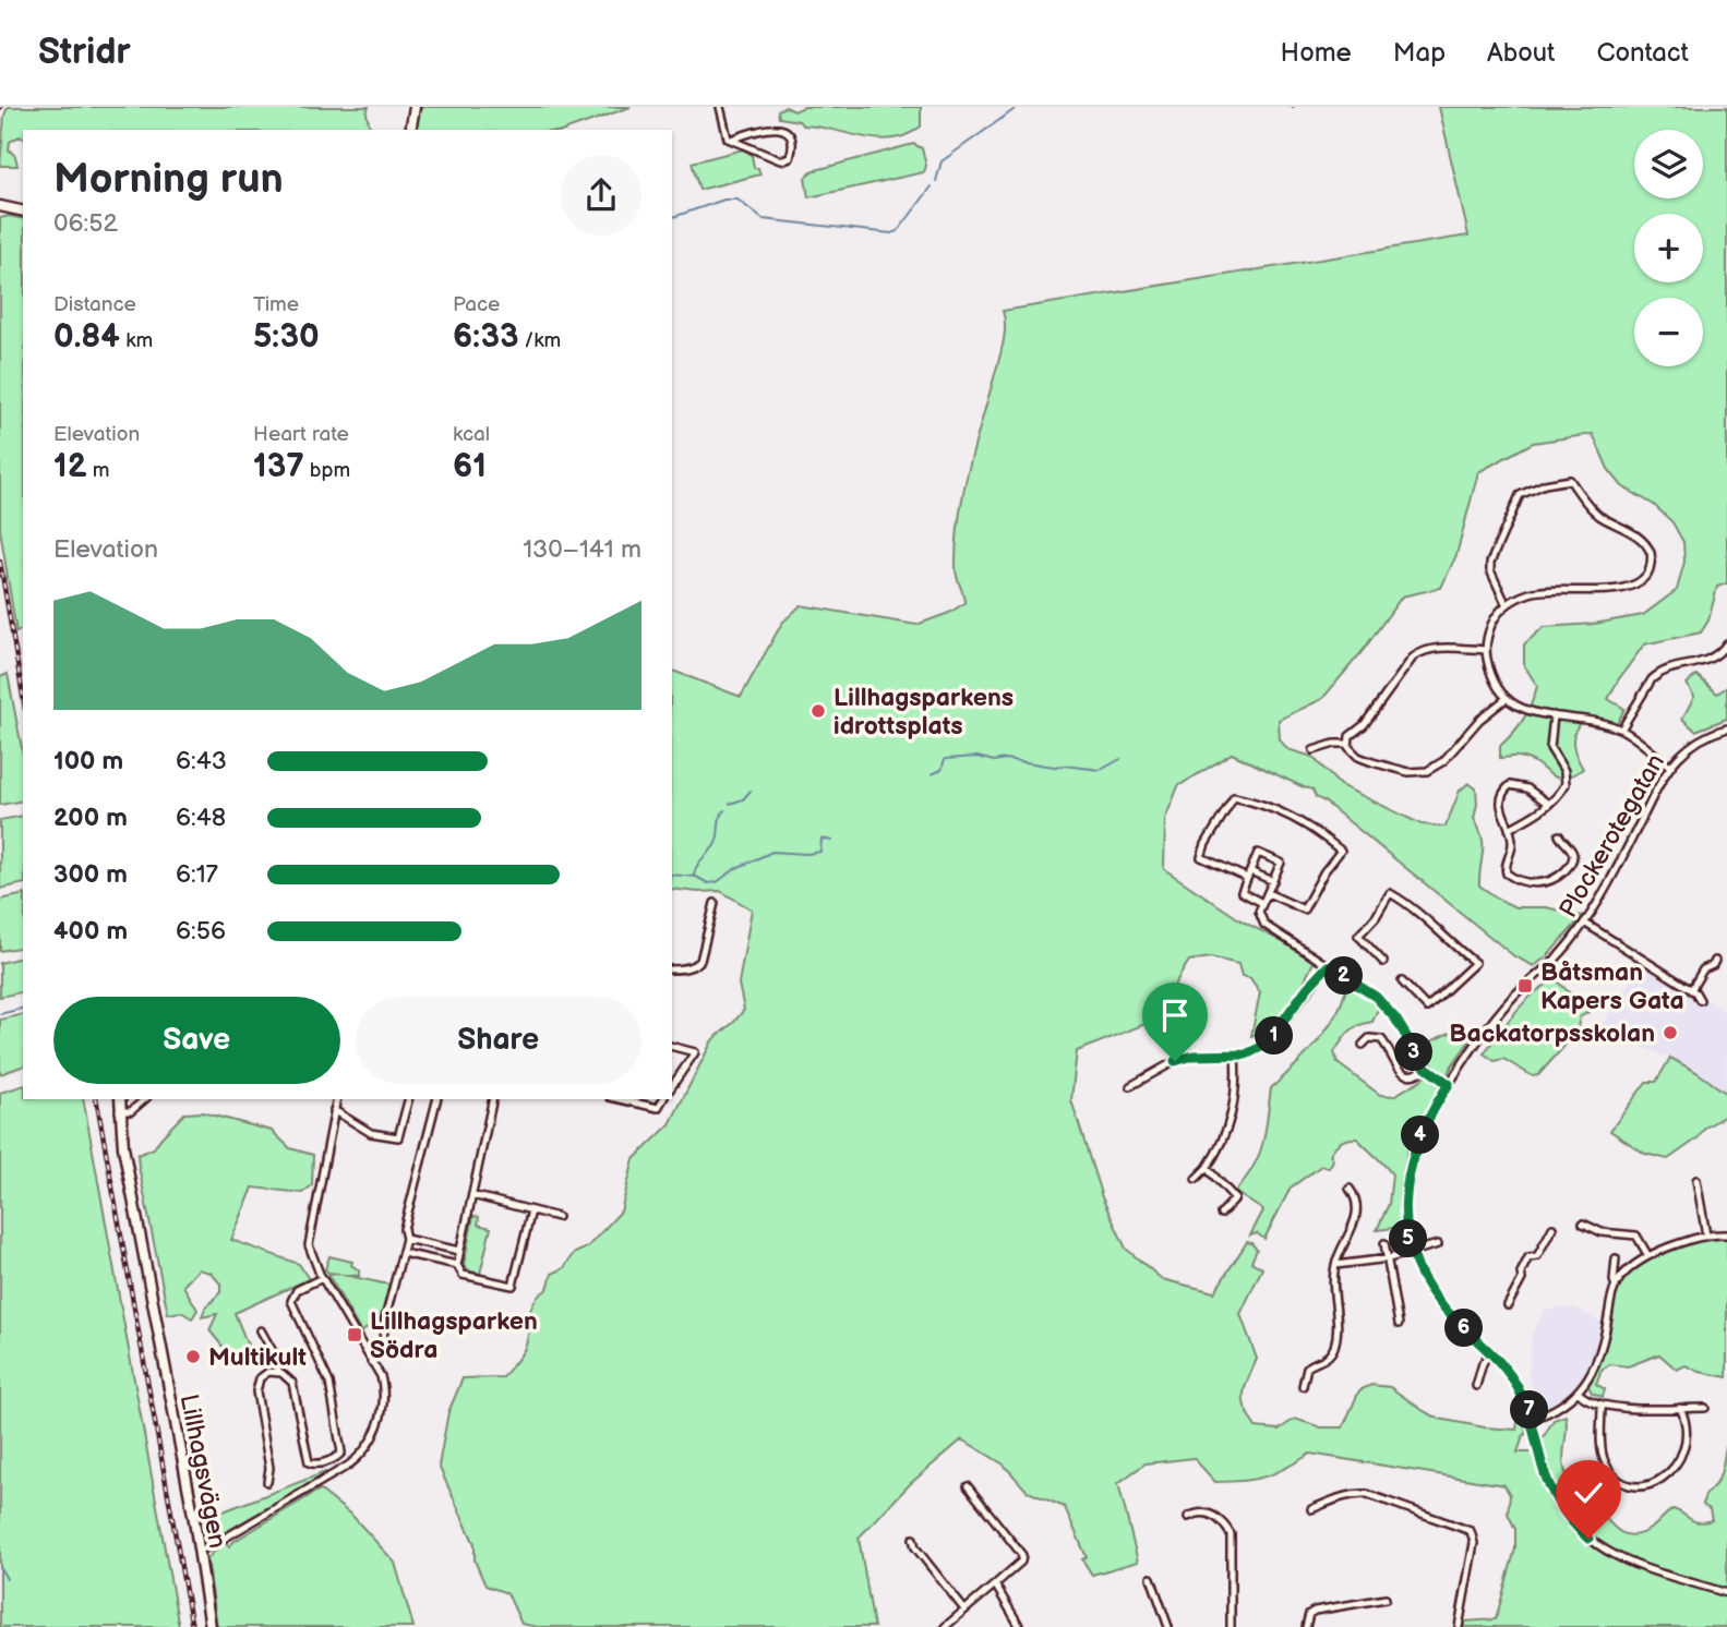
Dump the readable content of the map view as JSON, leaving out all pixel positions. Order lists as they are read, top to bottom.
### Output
{
  "streets": {
    "street": ["Plockerotegatan", "Lillhagsvägen"]
  },
  "places": {
    "other": ["Lillhagsparkens idrottsplats", "Backatorpsskolan", "Multikult"],
    "transit": ["Båtsman Kapers Gata", "Lillhagsparken Södra"]
  },
  "page": {
    "header": "Stridr",
    "nav": [
      "Home",
      "Map",
      "About",
      "Contact"
    ],
    "map_buttons": ["+", "−"],
    "heading": ["Morning run", "06:52"],
    "stats": [
      ["Distance", "0.84 km"],
      ["Time", "5:30"],
      ["Pace", "6:33 /km"],
      ["Elevation", "12 m"],
      ["Heart rate", "137 bpm"],
      ["kcal", "61"]
    ],
    "chart": ["Elevation", "130–141 m"],
    "list": [
      {
        "name": "100 m",
        "note": "6:43"
      },
      {
        "name": "200 m",
        "note": "6:48"
      },
      {
        "name": "300 m",
        "note": "6:17"
      },
      {
        "name": "400 m",
        "note": "6:56"
      }
    ],
    "pins": [
      "2",
      "1",
      "3",
      "4",
      "5",
      "6",
      "7"
    ],
    "buttons": ["Save", "Share"]
  }
}
